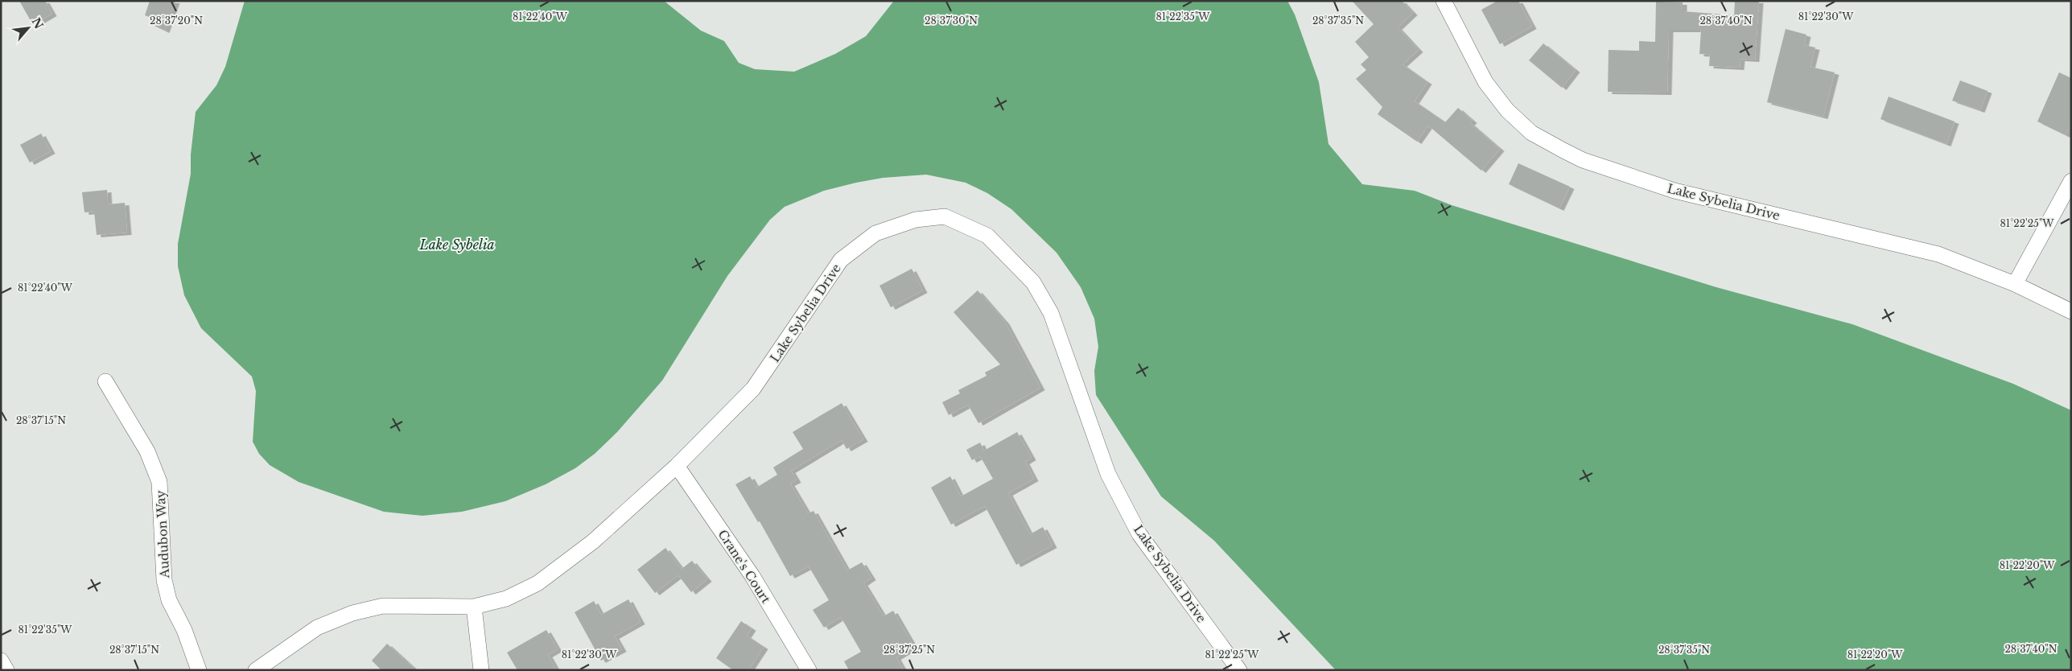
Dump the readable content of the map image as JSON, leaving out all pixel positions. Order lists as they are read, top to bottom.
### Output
{
  "streets": {
    "street": ["Lake Sybelia Drive", "Audubon Way", "Crane's Court"]
  },
  "crossings": [
    ["Lake Sybelia Drive", "Crane's Court"]
  ],
  "water": ["Lake Sybelia"],
  "north": "top right",
  "coordinates": [
    "81°22'40\"W",
    "81°22'30\"W",
    "81°22'35\"W",
    "28°37'20\"N",
    "28°37'30\"N",
    "28°37'35\"N",
    "28°37'40\"N",
    "81°22'25\"W",
    "28°37'15\"N",
    "81°22'20\"W",
    "28°37'25\"N"
  ]
}
